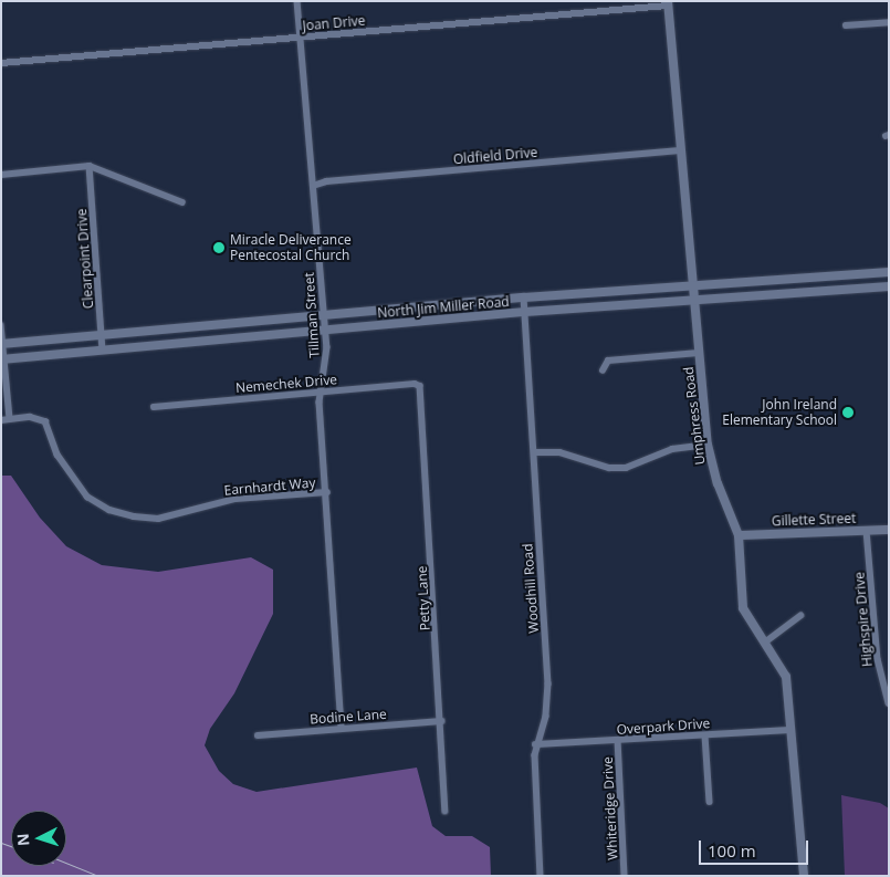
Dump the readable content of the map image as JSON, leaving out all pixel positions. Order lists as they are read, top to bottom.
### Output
{
  "streets": {
    "main road": ["North Jim Miller Road", "Umphress Road", "Gillette Street"],
    "street": [
      "Joan Drive",
      "Oldfield Drive",
      "Clearpoint Drive",
      "Tillman Street",
      "Nemechek Drive",
      "Earnhardt Way",
      "Woodhill Road",
      "Petty Lane",
      "Highspire Drive",
      "Bodine Lane",
      "Overpark Drive",
      "Whiteridge Drive"
    ]
  },
  "crossings": [
    ["Joan Drive", "Tillman Street"],
    ["Joan Drive", "Umphress Road"],
    ["Oldfield Drive", "Tillman Street"],
    ["Oldfield Drive", "Umphress Road"],
    ["Clearpoint Drive", "North Jim Miller Road"],
    ["North Jim Miller Road", "Tillman Street"],
    ["North Jim Miller Road", "Umphress Road"],
    ["North Jim Miller Road", "Woodhill Road"],
    ["Tillman Street", "Nemechek Drive"],
    ["Tillman Street", "Earnhardt Way"],
    ["Tillman Street", "Bodine Lane"],
    ["Nemechek Drive", "Petty Lane"],
    ["Umphress Road", "Gillette Street"],
    ["Umphress Road", "Overpark Drive"],
    ["Gillette Street", "Highspire Drive"],
    ["Woodhill Road", "Overpark Drive"],
    ["Petty Lane", "Bodine Lane"],
    ["Overpark Drive", "Whiteridge Drive"]
  ],
  "places": ["Miracle Deliverance Pentecostal Church", "John Ireland Elementary School"],
  "scale_bar": "100 m",
  "north": "left"
}
